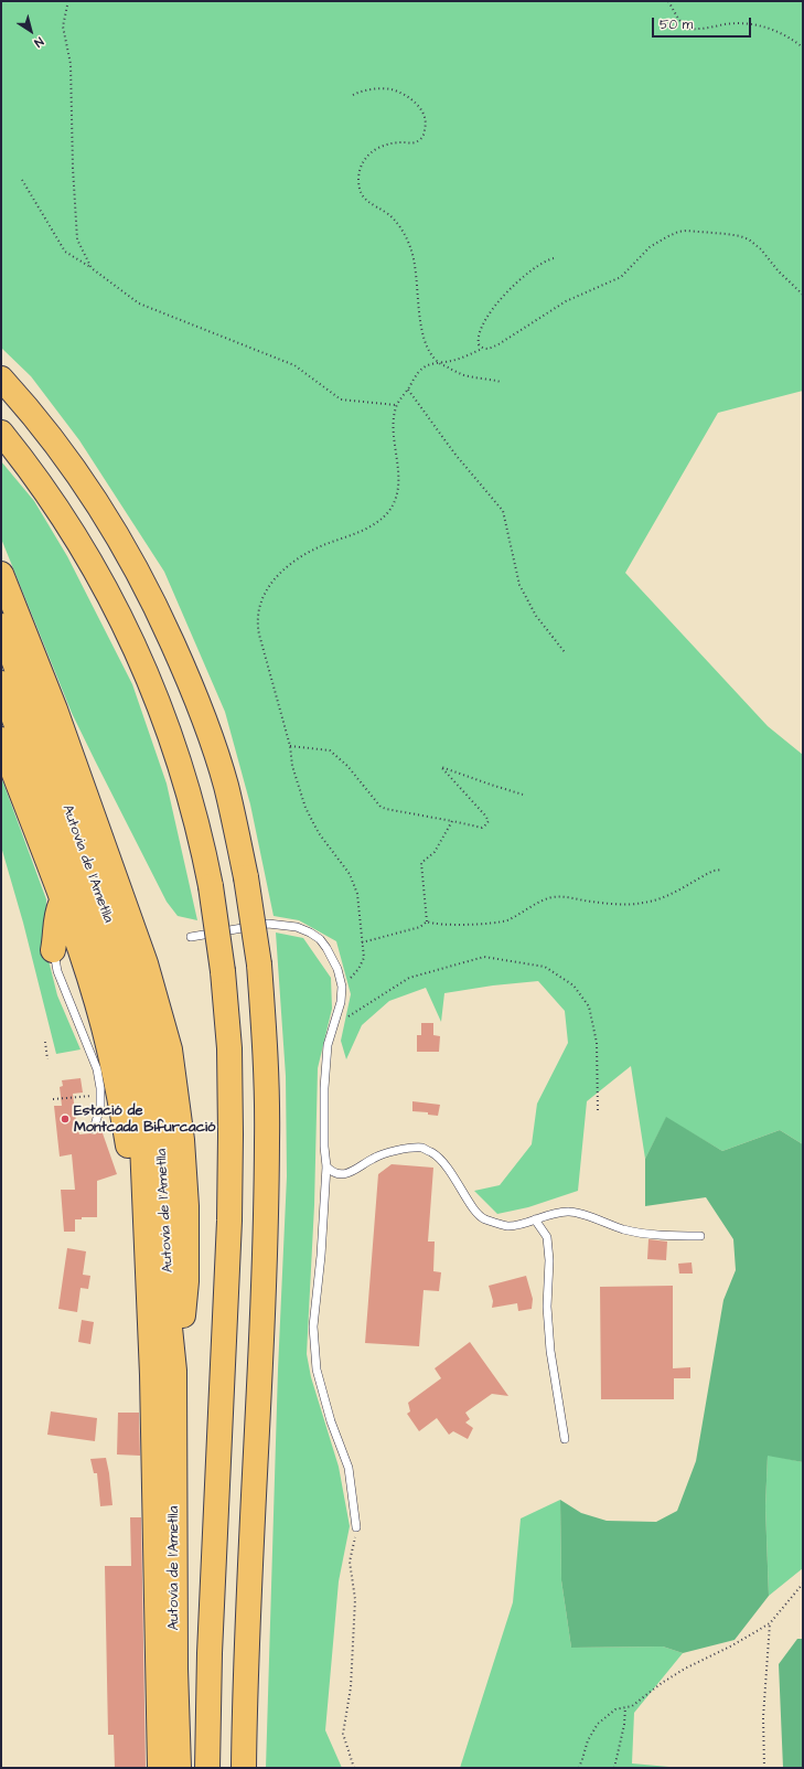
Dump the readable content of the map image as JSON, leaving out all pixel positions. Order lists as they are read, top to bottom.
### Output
{
  "streets": {
    "highway": ["Autovia de l'Ametlla"]
  },
  "places": ["Estació de Montcada Bifurcació"],
  "scale_bar": "50 m",
  "north": "bottom right"
}
